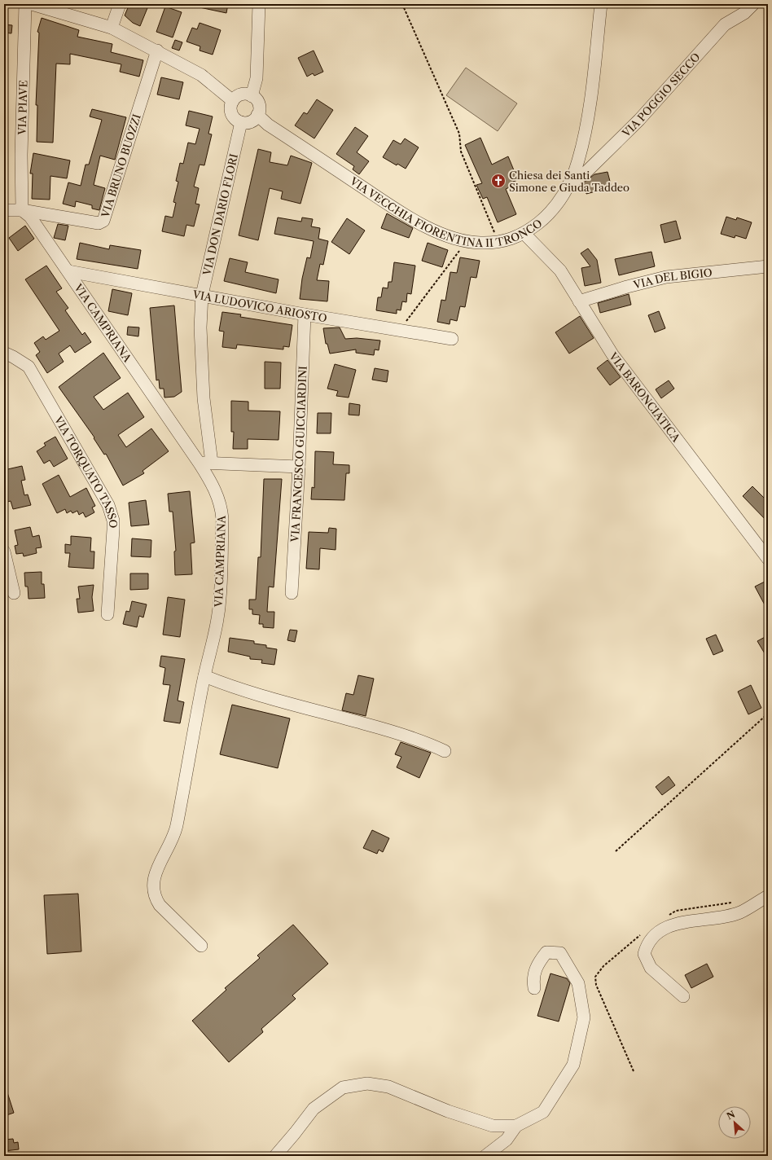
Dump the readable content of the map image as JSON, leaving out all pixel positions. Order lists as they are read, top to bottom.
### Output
{
  "streets": {
    "street": [
      "VIA POGGIO SECCO",
      "VIA PIAVE",
      "VIA BRUNO BUOZZI",
      "VIA VECCHIA FIORENTINA II TRONCO",
      "VIA DON DARIO FLORI",
      "VIA DEL BIGIO",
      "VIA LUDOVICO ARIOSTO",
      "VIA CAMPRIANA",
      "VIA BARONCIATICA",
      "VIA FRANCESCO GUICCIARDINI",
      "VIA TORQUATO TASSO"
    ]
  },
  "crossings": [
    ["VIA POGGIO SECCO", "VIA VECCHIA FIORENTINA II TRONCO"],
    ["VIA PIAVE", "VIA BRUNO BUOZZI"],
    ["VIA PIAVE", "VIA CAMPRIANA"],
    ["VIA BRUNO BUOZZI", "VIA CAMPRIANA"],
    ["VIA VECCHIA FIORENTINA II TRONCO", "VIA DON DARIO FLORI"],
    ["VIA VECCHIA FIORENTINA II TRONCO", "VIA BARONCIATICA"],
    ["VIA DON DARIO FLORI", "VIA LUDOVICO ARIOSTO"],
    ["VIA DON DARIO FLORI", "VIA CAMPRIANA"],
    ["VIA DEL BIGIO", "VIA BARONCIATICA"],
    ["VIA LUDOVICO ARIOSTO", "VIA CAMPRIANA"],
    ["VIA LUDOVICO ARIOSTO", "VIA FRANCESCO GUICCIARDINI"]
  ],
  "places": {
    "church": ["Chiesa dei Santi Simone e Giuda Taddeo"]
  },
  "north": "top left"
}
